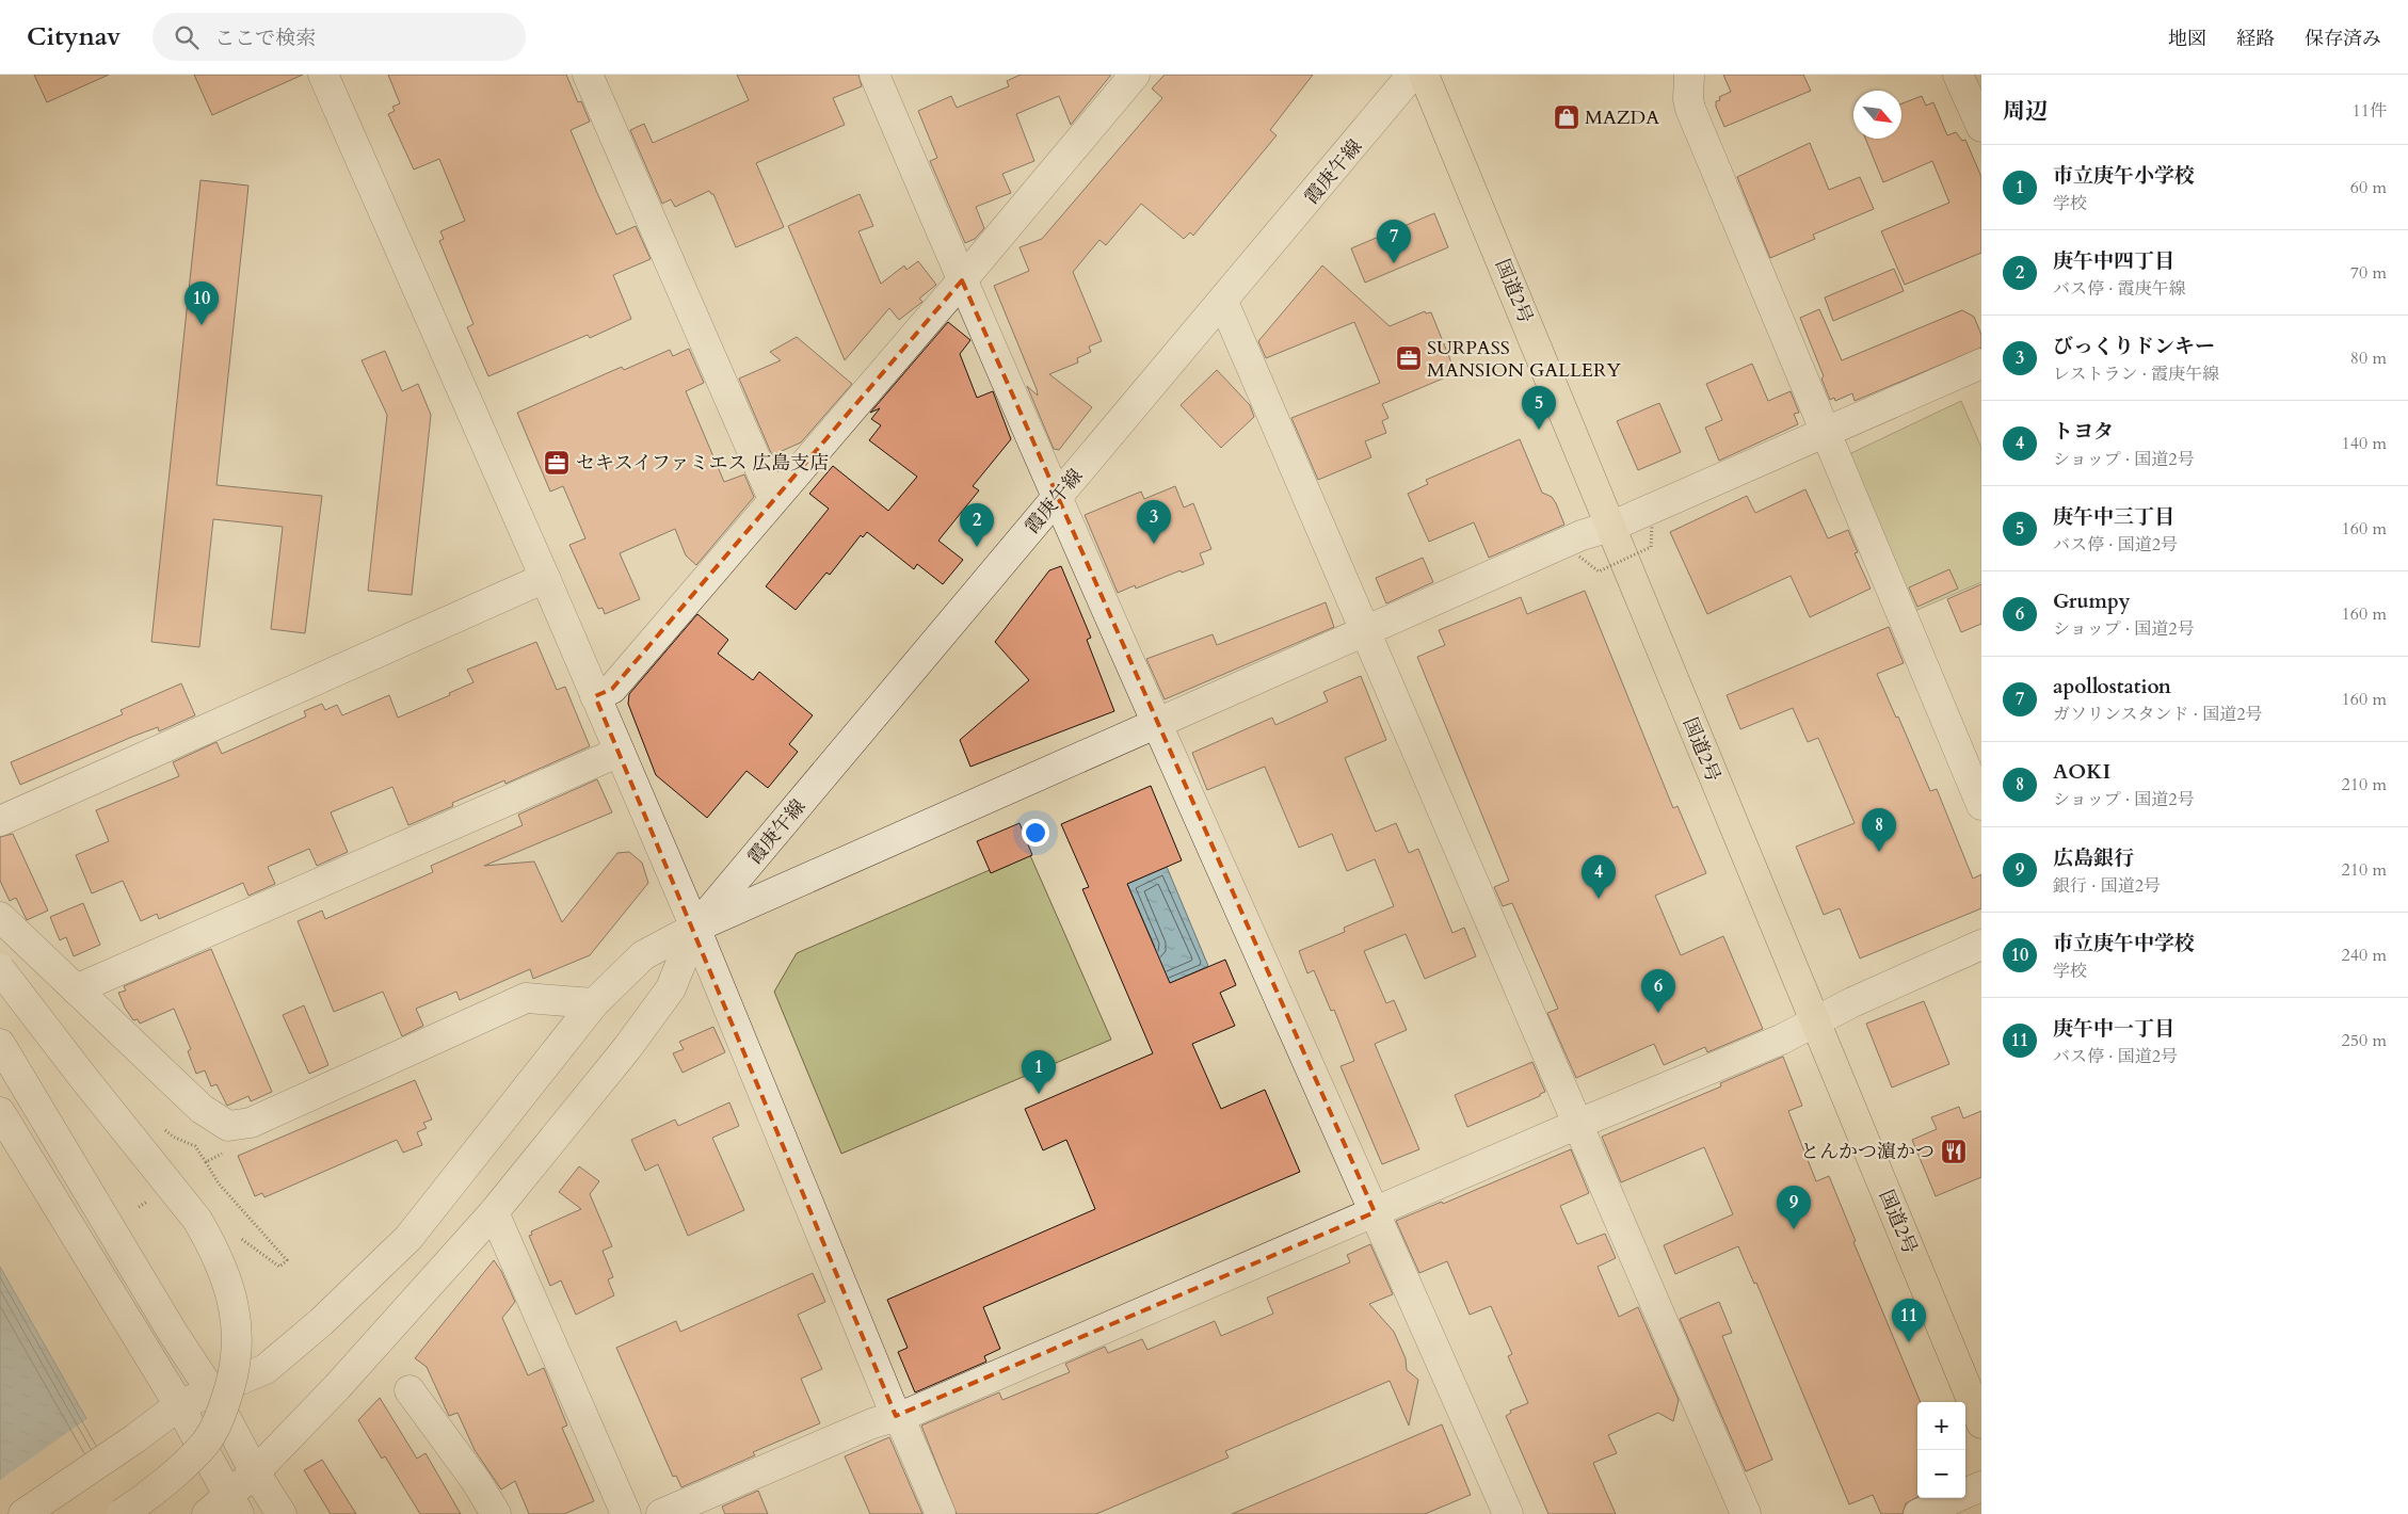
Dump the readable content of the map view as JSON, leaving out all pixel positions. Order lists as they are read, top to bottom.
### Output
{
  "streets": {
    "highway": ["国道2号"],
    "street": ["霞庚午線"]
  },
  "places": {
    "shop": ["MAZDA"],
    "office": ["SURPASS MANSION GALLERY", "セキスイファミエス 広島支店"],
    "restaurant": ["とんかつ濵かつ"]
  },
  "north": "bottom right",
  "page": {
    "header": "Citynav",
    "search": "ここで検索",
    "nav": ["地図", "経路", "保存済み"],
    "heading": ["周辺", "11件"],
    "list": [
      {
        "mark": "1",
        "name": "市立庚午小学校",
        "note": "学校",
        "value": "60 m"
      },
      {
        "mark": "2",
        "name": "庚午中四丁目",
        "note": "バス停 · 霞庚午線",
        "value": "70 m"
      },
      {
        "mark": "3",
        "name": "びっくりドンキー",
        "note": "レストラン · 霞庚午線",
        "value": "80 m"
      },
      {
        "mark": "4",
        "name": "トヨタ",
        "note": "ショップ · 国道2号",
        "value": "140 m"
      },
      {
        "mark": "5",
        "name": "庚午中三丁目",
        "note": "バス停 · 国道2号",
        "value": "160 m"
      },
      {
        "mark": "6",
        "name": "Grumpy",
        "note": "ショップ · 国道2号",
        "value": "160 m"
      },
      {
        "mark": "7",
        "name": "apollostation",
        "note": "ガソリンスタンド · 国道2号",
        "value": "160 m"
      },
      {
        "mark": "8",
        "name": "AOKI",
        "note": "ショップ · 国道2号",
        "value": "210 m"
      },
      {
        "mark": "9",
        "name": "広島銀行",
        "note": "銀行 · 国道2号",
        "value": "210 m"
      },
      {
        "mark": "10",
        "name": "市立庚午中学校",
        "note": "学校",
        "value": "240 m"
      },
      {
        "mark": "11",
        "name": "庚午中一丁目",
        "note": "バス停 · 国道2号",
        "value": "250 m"
      }
    ],
    "pins": [
      "7",
      "10",
      "5",
      "3",
      "2",
      "8",
      "4",
      "6",
      "1",
      "9",
      "11"
    ],
    "map_buttons": ["+", "−"]
  }
}
